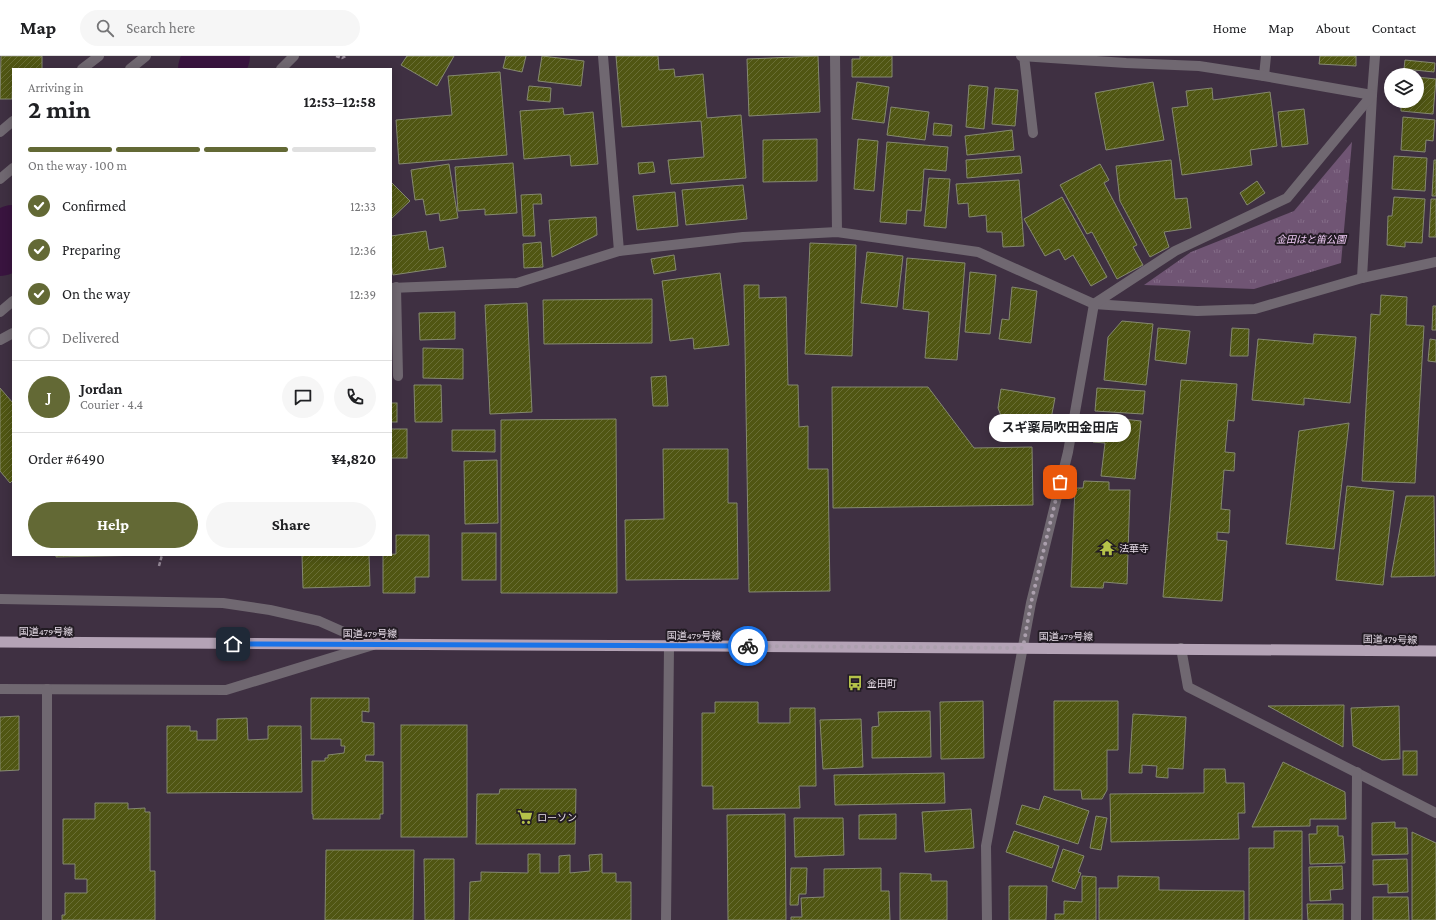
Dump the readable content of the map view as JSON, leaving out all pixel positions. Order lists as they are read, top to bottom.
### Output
{
  "streets": {
    "highway": ["国道479号線"]
  },
  "parks": ["金田はと笛公園"],
  "places": {
    "other": ["スギ薬局吹田金田店"],
    "temple": ["法華寺"],
    "bus stop": ["金田町"],
    "supermarket": ["ローソン"]
  },
  "page": {
    "header": "Map",
    "search": "Search here",
    "nav": [
      "Home",
      "Map",
      "About",
      "Contact"
    ],
    "heading": ["2 min", "Arriving in", "12:53–12:58"],
    "panel": [
      "Jordan",
      "Courier · 4.4",
      "Order #6490",
      "¥4,820"
    ],
    "bar": "On the way · 100 m",
    "list": [
      ["Confirmed", "12:33"],
      ["Preparing", "12:36"],
      ["On the way", "12:39"],
      "Delivered"
    ],
    "round": "J",
    "bubble": "スギ薬局吹田金田店",
    "buttons": ["Help", "Share"]
  }
}
